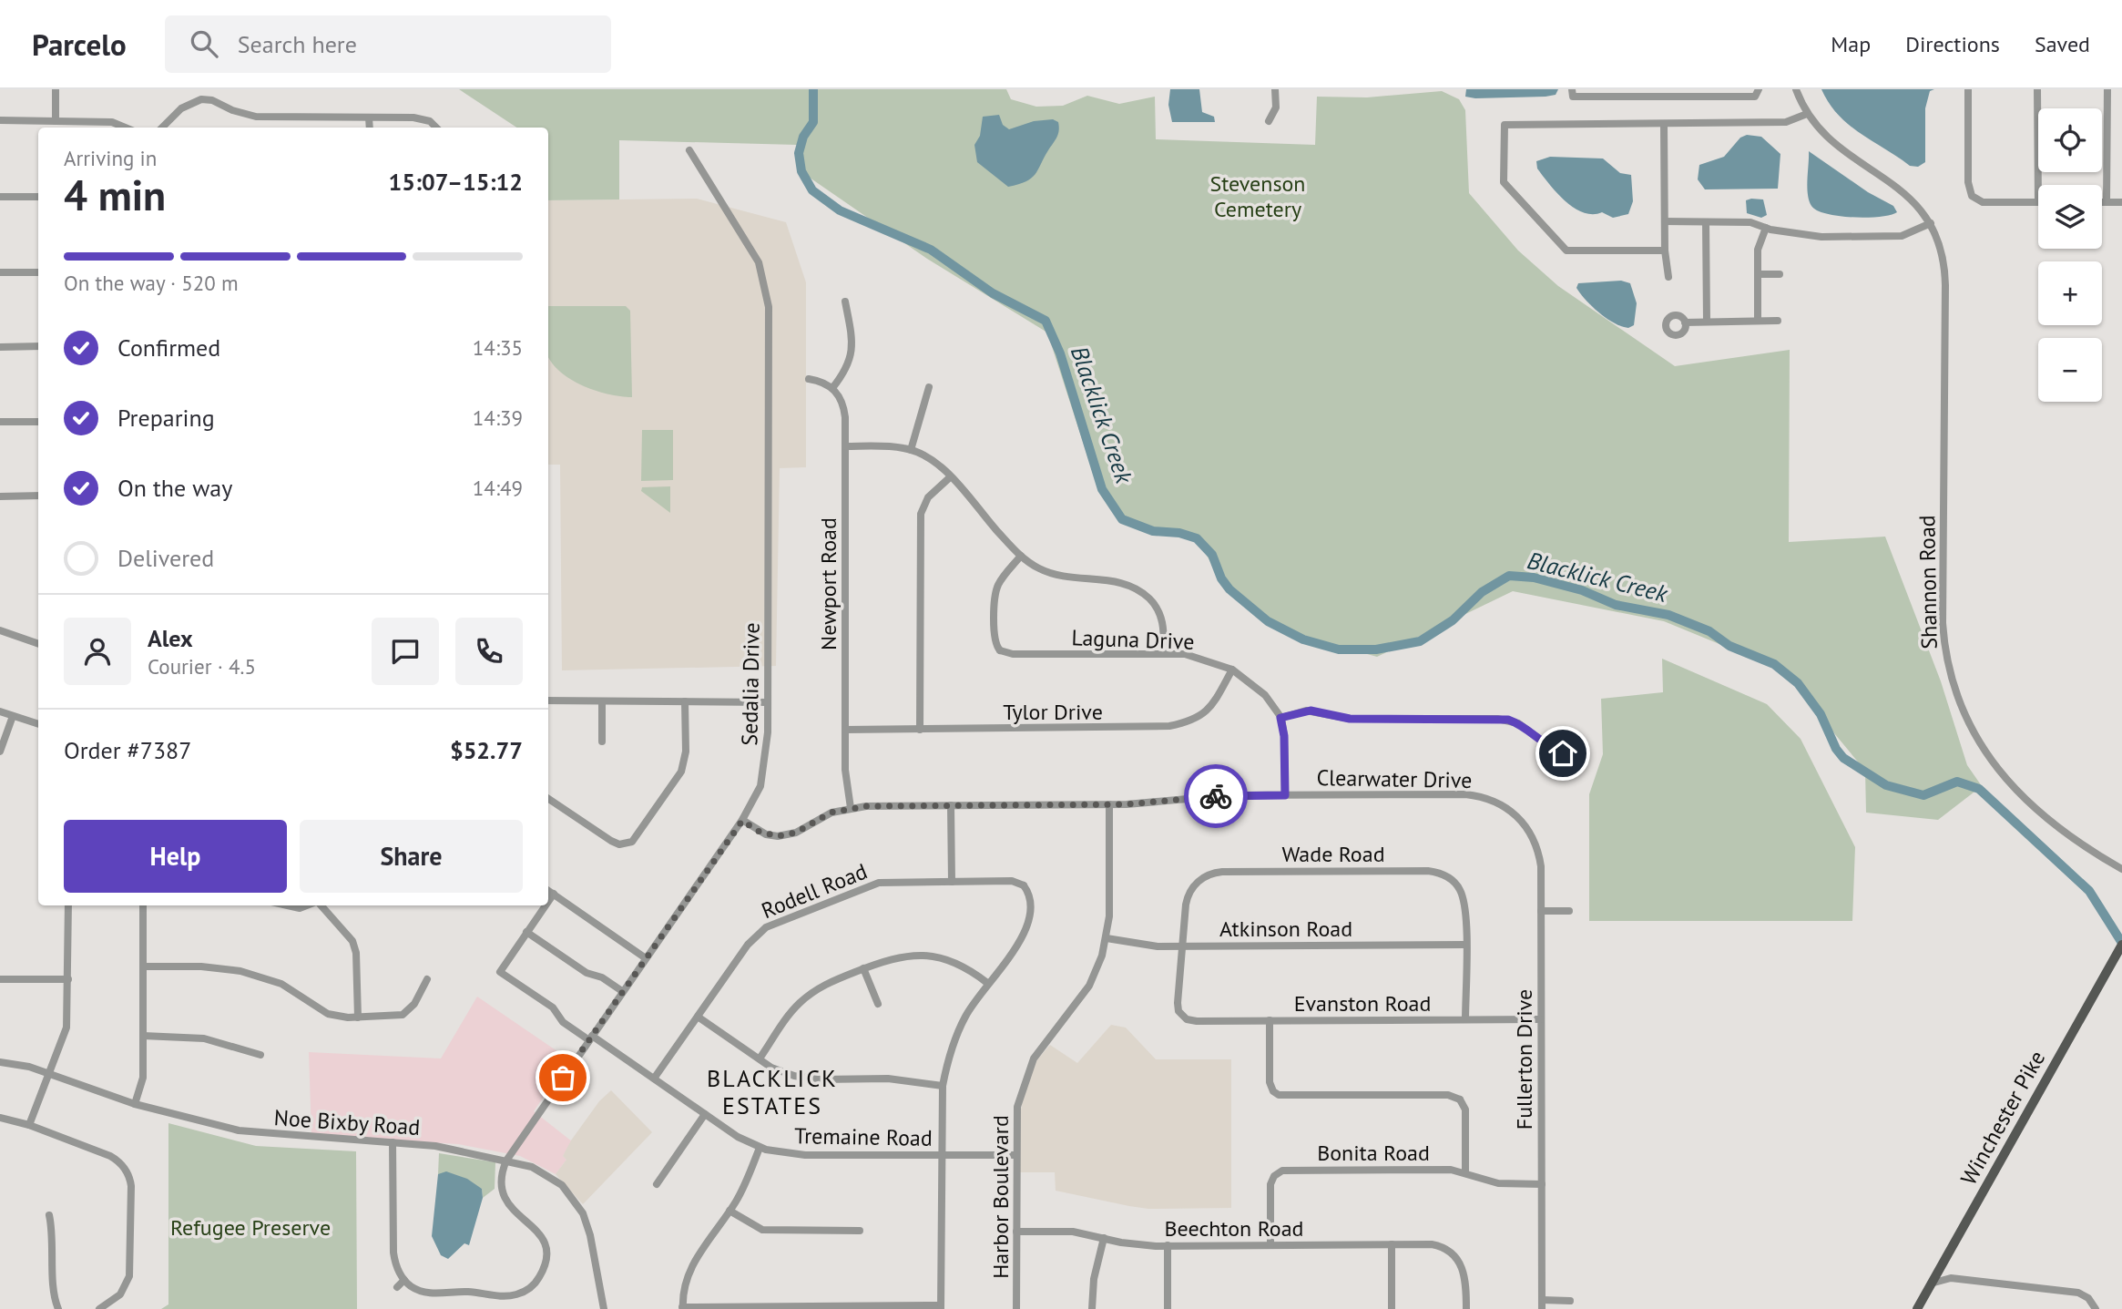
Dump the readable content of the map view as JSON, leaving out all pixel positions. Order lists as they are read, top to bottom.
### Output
{
  "streets": {
    "main road": ["Winchester Pike"],
    "street": [
      "Shannon Road",
      "Newport Road",
      "Laguna Drive",
      "Sedalia Drive",
      "Tylor Drive",
      "Clearwater Drive",
      "Wade Road",
      "Rodell Road",
      "Atkinson Road",
      "Evanston Road",
      "Fullerton Drive",
      "Noe Bixby Road",
      "Tremaine Road",
      "Bonita Road",
      "Harbor Boulevard",
      "Beechton Road"
    ]
  },
  "crossings": [
    ["Newport Road", "Tylor Drive"],
    ["Newport Road", "Clearwater Drive"],
    ["Laguna Drive", "Tylor Drive"],
    ["Laguna Drive", "Clearwater Drive"],
    ["Sedalia Drive", "Clearwater Drive"],
    ["Sedalia Drive", "Noe Bixby Road"],
    ["Sedalia Drive", "Tremaine Road"],
    ["Clearwater Drive", "Fullerton Drive"],
    ["Clearwater Drive", "Harbor Boulevard"],
    ["Wade Road", "Atkinson Road"],
    ["Wade Road", "Evanston Road"],
    ["Rodell Road", "Tremaine Road"],
    ["Atkinson Road", "Evanston Road"],
    ["Atkinson Road", "Harbor Boulevard"],
    ["Evanston Road", "Fullerton Drive"],
    ["Fullerton Drive", "Bonita Road"],
    ["Tremaine Road", "Harbor Boulevard"],
    ["Bonita Road", "Beechton Road"],
    ["Harbor Boulevard", "Beechton Road"]
  ],
  "districts": ["BLACKLICK ESTATES"],
  "water": ["Blacklick Creek"],
  "parks": ["Stevenson Cemetery", "Refugee Preserve"],
  "page": {
    "header": "Parcelo",
    "search": "Search here",
    "nav": ["Map", "Directions", "Saved"],
    "map_buttons": ["+", "−"],
    "heading": ["4 min", "Arriving in", "15:07–15:12"],
    "panel": [
      "Alex",
      "Courier · 4.5",
      "Order #7387",
      "$52.77"
    ],
    "bar": "On the way · 520 m",
    "list": [
      ["Confirmed", "14:35"],
      ["Preparing", "14:39"],
      ["On the way", "14:49"],
      "Delivered"
    ],
    "buttons": ["Help", "Share"]
  }
}
